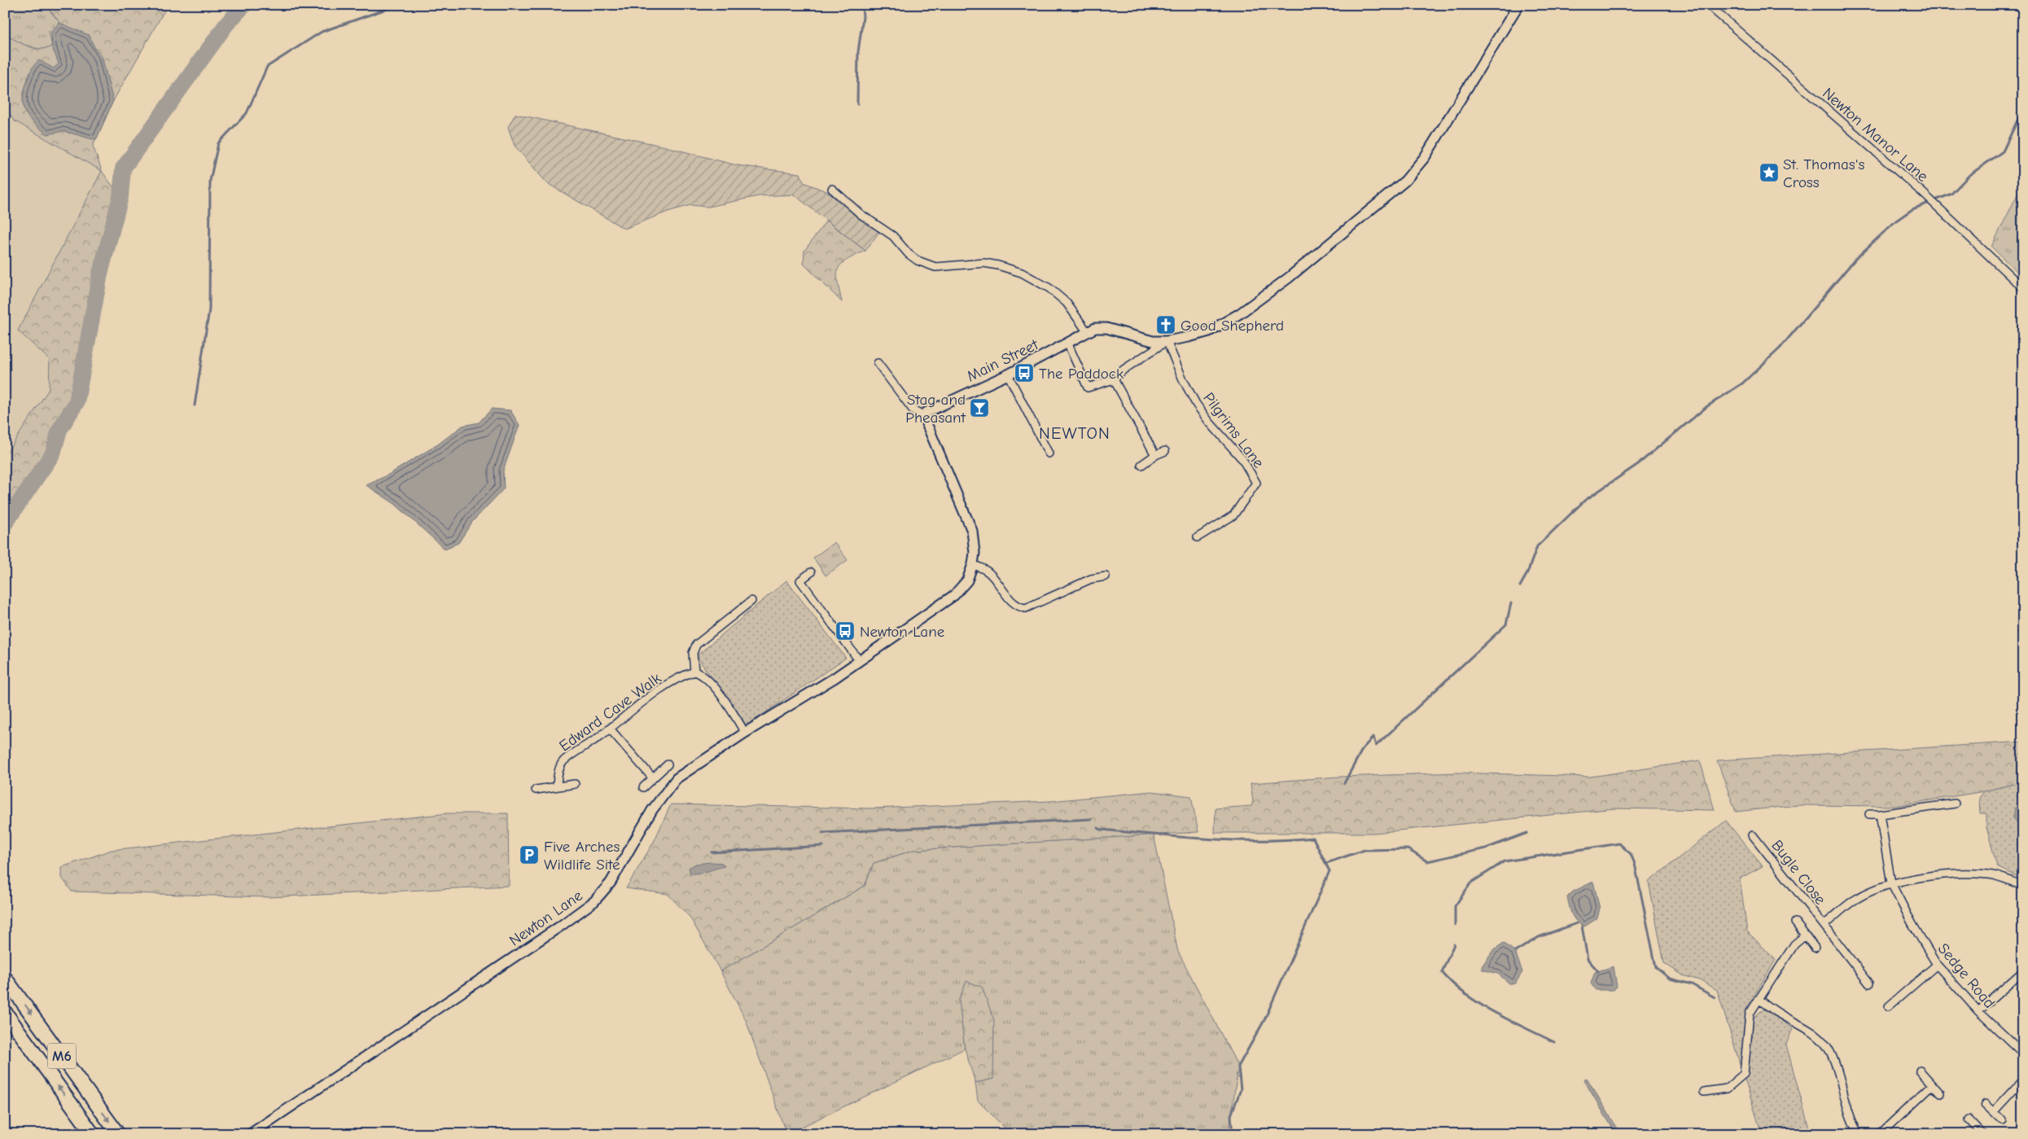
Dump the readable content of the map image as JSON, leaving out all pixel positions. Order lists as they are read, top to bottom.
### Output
{
  "streets": {
    "highway": ["M6"],
    "street": [
      "Newton Manor Lane",
      "Main Street",
      "Pilgrims Lane",
      "Edward Cave Walk",
      "Bugle Close",
      "Newton Lane",
      "Sedge Road"
    ]
  },
  "crossings": [
    ["Main Street", "Newton Lane"],
    ["Bugle Close", "Sedge Road"]
  ],
  "districts": ["NEWTON"],
  "places": {
    "place": ["St. Thomas's Cross"],
    "church": ["Good Shepherd"],
    "bus stop": ["The Paddock", "Newton Lane"],
    "bar": ["Stag and Pheasant"],
    "parking": ["Five Arches Wildlife Site"]
  }
}
